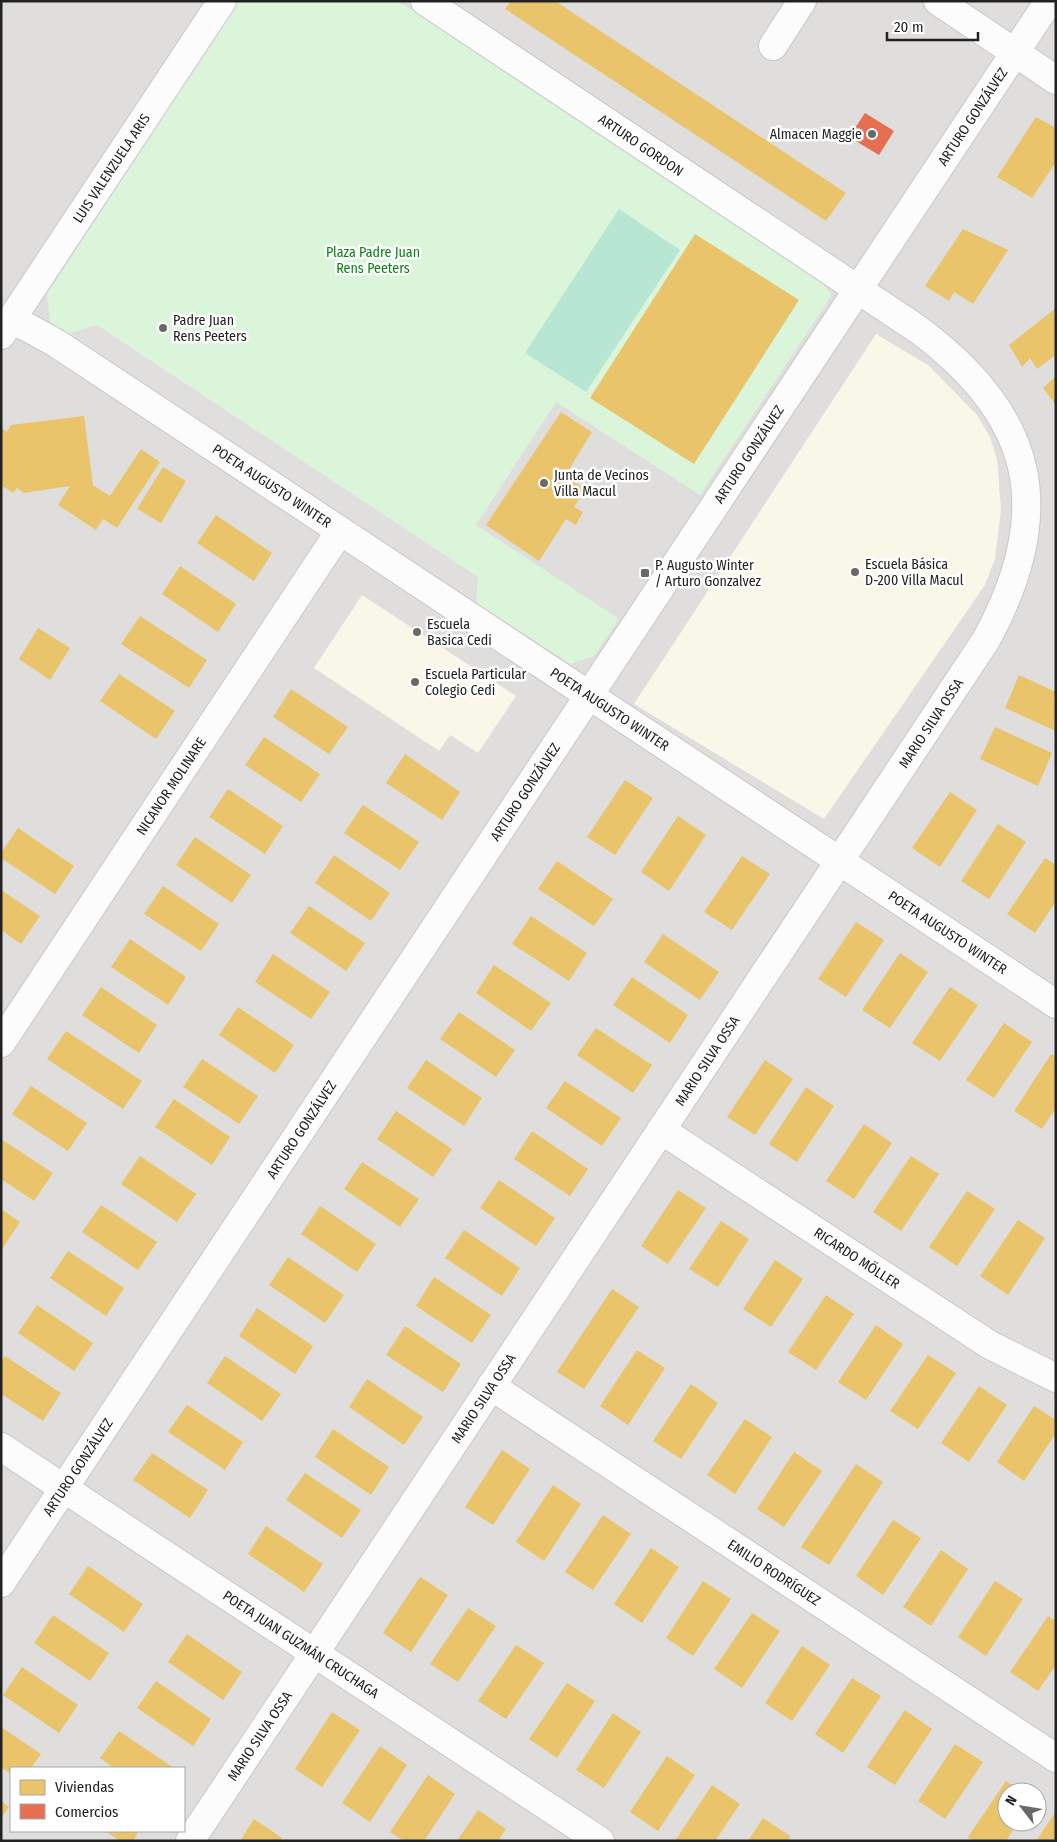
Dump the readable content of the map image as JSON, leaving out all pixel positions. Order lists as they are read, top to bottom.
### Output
{
  "streets": {
    "street": [
      "ARTURO GONZÁLVEZ",
      "ARTURO GORDON",
      "LUIS VALENZUELA ARIS",
      "POETA AUGUSTO WINTER",
      "MARIO SILVA OSSA",
      "NICANOR MOLINARE",
      "RICARDO MÖLLER",
      "EMILIO RODRÍGUEZ",
      "POETA JUAN GUZMÁN CRUCHAGA"
    ]
  },
  "crossings": [
    ["ARTURO GONZÁLVEZ", "ARTURO GORDON"],
    ["ARTURO GONZÁLVEZ", "POETA AUGUSTO WINTER"],
    ["ARTURO GONZÁLVEZ", "MARIO SILVA OSSA"],
    ["ARTURO GONZÁLVEZ", "POETA JUAN GUZMÁN CRUCHAGA"],
    ["ARTURO GORDON", "MARIO SILVA OSSA"],
    ["LUIS VALENZUELA ARIS", "POETA AUGUSTO WINTER"],
    ["POETA AUGUSTO WINTER", "MARIO SILVA OSSA"],
    ["POETA AUGUSTO WINTER", "NICANOR MOLINARE"],
    ["MARIO SILVA OSSA", "RICARDO MÖLLER"],
    ["MARIO SILVA OSSA", "EMILIO RODRÍGUEZ"],
    ["MARIO SILVA OSSA", "POETA JUAN GUZMÁN CRUCHAGA"]
  ],
  "parks": ["Plaza Padre Juan Rens Peeters"],
  "places": {
    "other": [
      "Almacen Maggie",
      "Padre Juan Rens Peeters",
      "Junta de Vecinos Villa Macul",
      "Escuela Básica D-200 Villa Macul",
      "Escuela Basica Cedi",
      "Escuela Particular Colegio Cedi"
    ],
    "transit": ["P. Augusto Winter / Arturo Gonzalvez"]
  },
  "legend": ["Viviendas", "Comercios"],
  "scale_bar": "20 m",
  "north": "top left"
}
